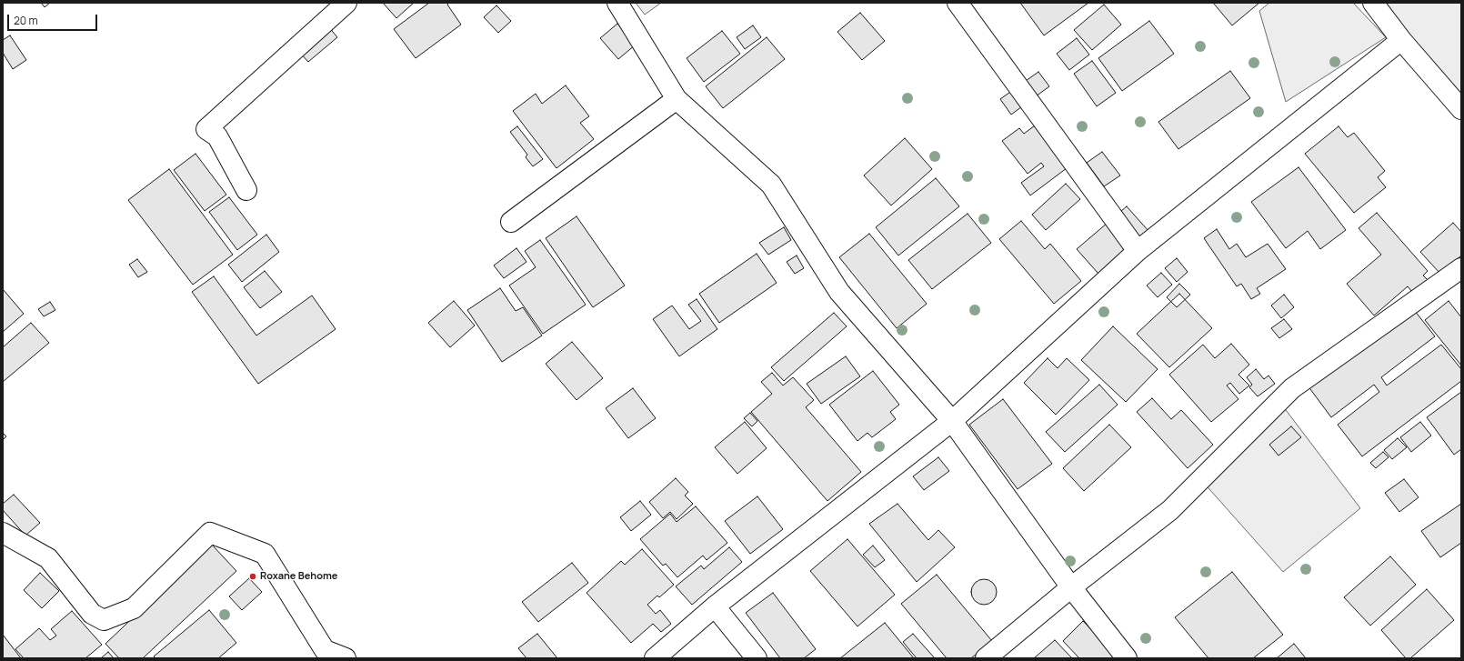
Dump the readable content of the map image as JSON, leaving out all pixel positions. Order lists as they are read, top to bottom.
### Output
{
  "places": ["Roxane Behome"],
  "scale_bar": "20 m"
}
